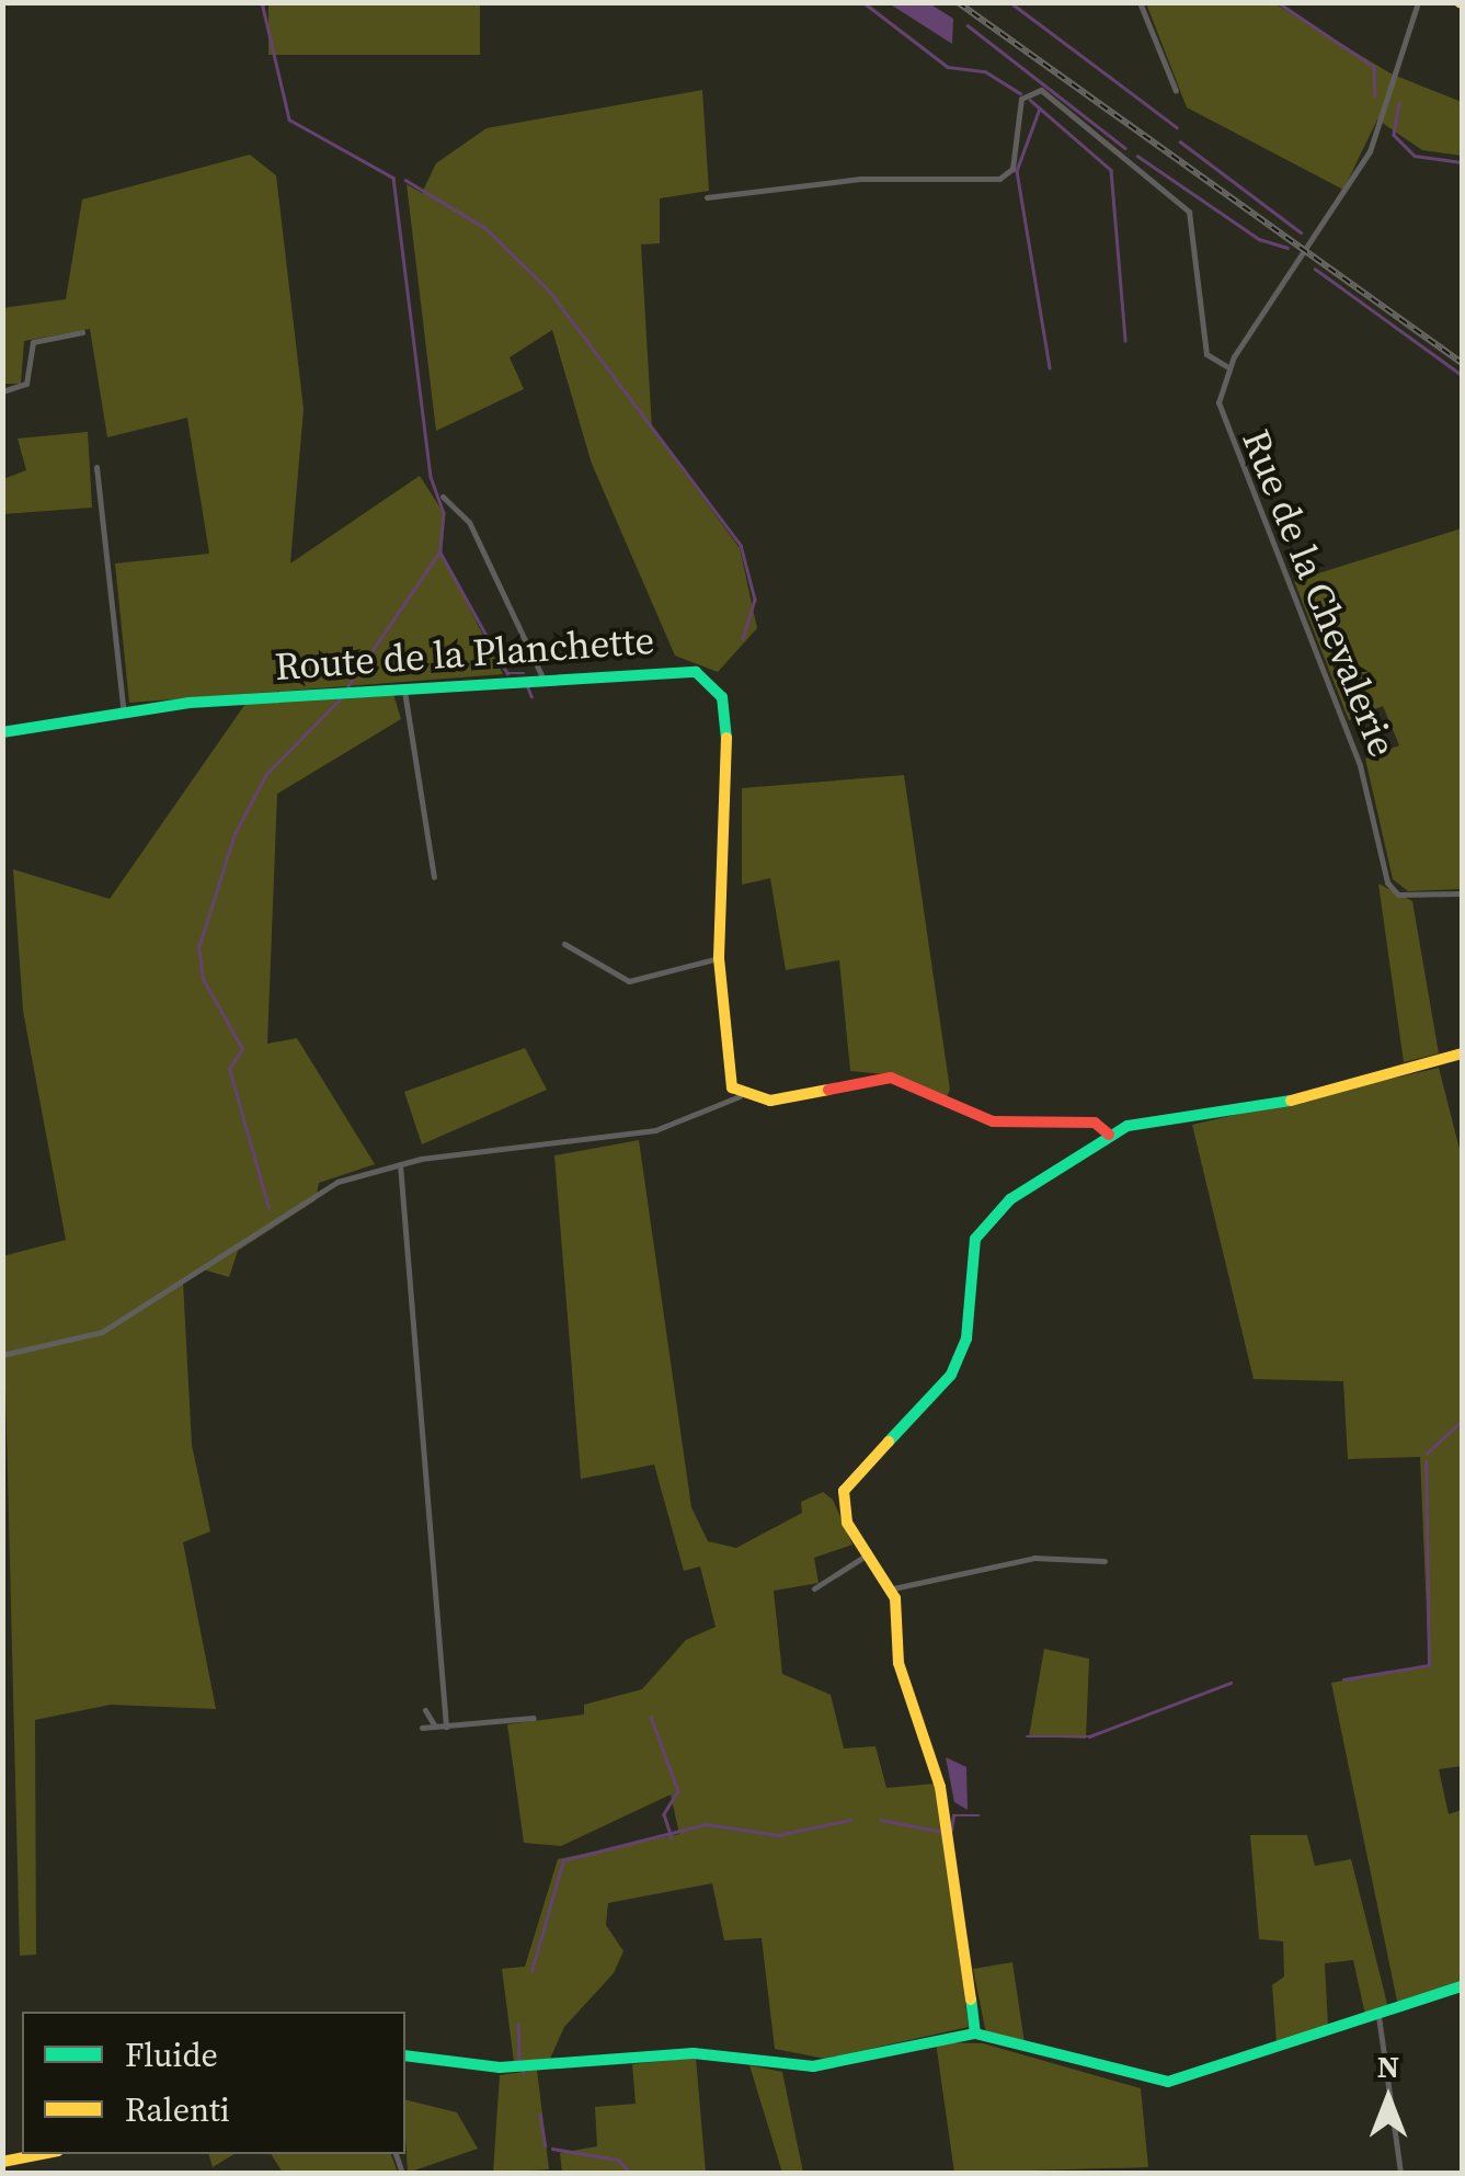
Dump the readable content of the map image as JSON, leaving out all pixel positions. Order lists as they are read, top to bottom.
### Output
{
  "streets": {
    "street": ["Rue de la Chevalerie", "Route de la Planchette"]
  },
  "legend": ["Fluide", "Ralenti"],
  "north": "top"
}
